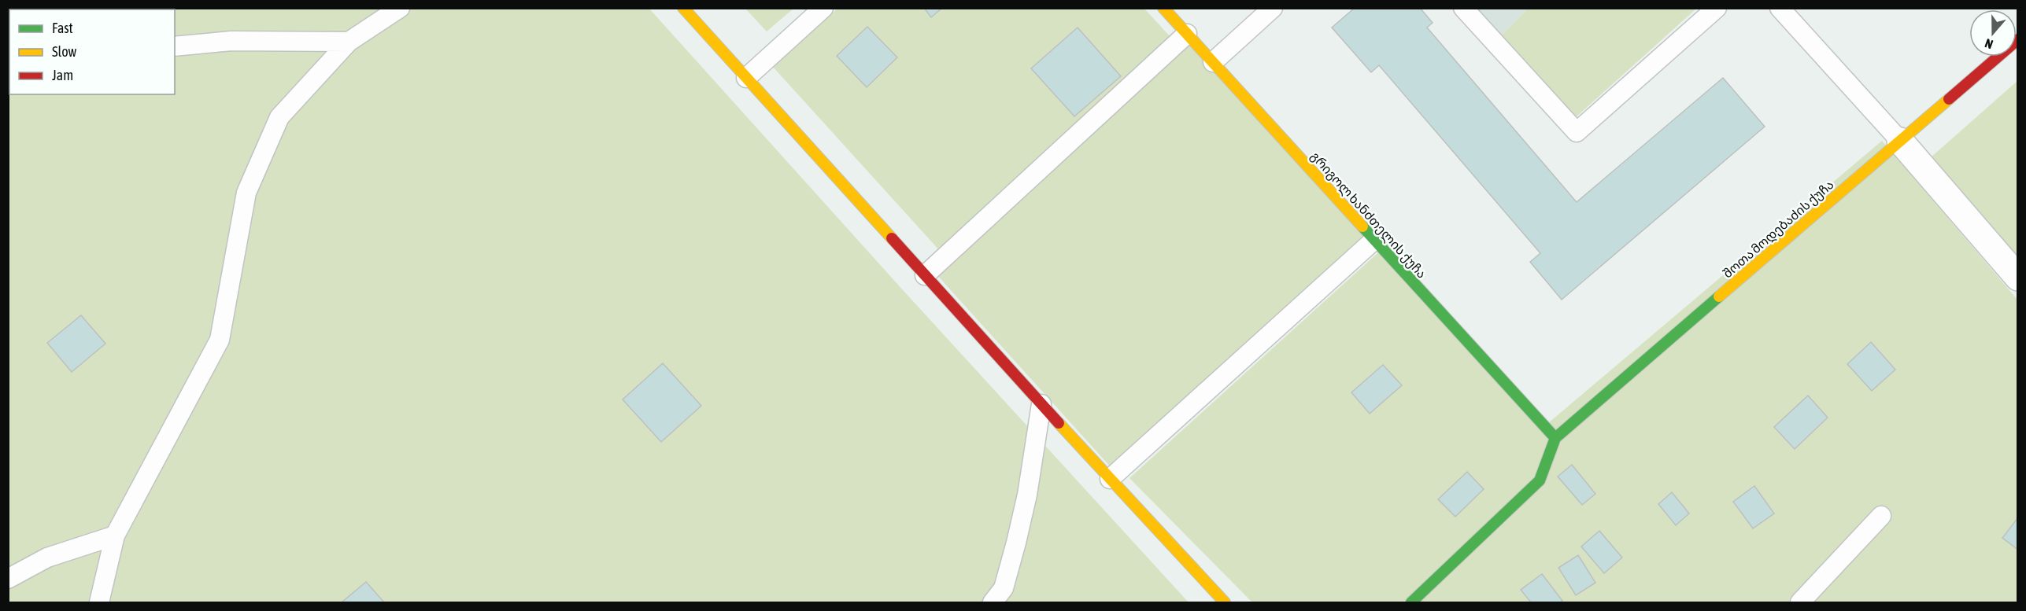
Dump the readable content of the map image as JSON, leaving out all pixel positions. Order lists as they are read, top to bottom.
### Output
{
  "streets": {
    "street": ["გრიგოლ ხანძთელის ქუჩა", "შოთა მოდებაძის ქუჩა"]
  },
  "crossings": [
    ["გრიგოლ ხანძთელის ქუჩა", "შოთა მოდებაძის ქუჩა"]
  ],
  "legend": ["Fast", "Slow", "Jam"],
  "north": "bottom"
}
